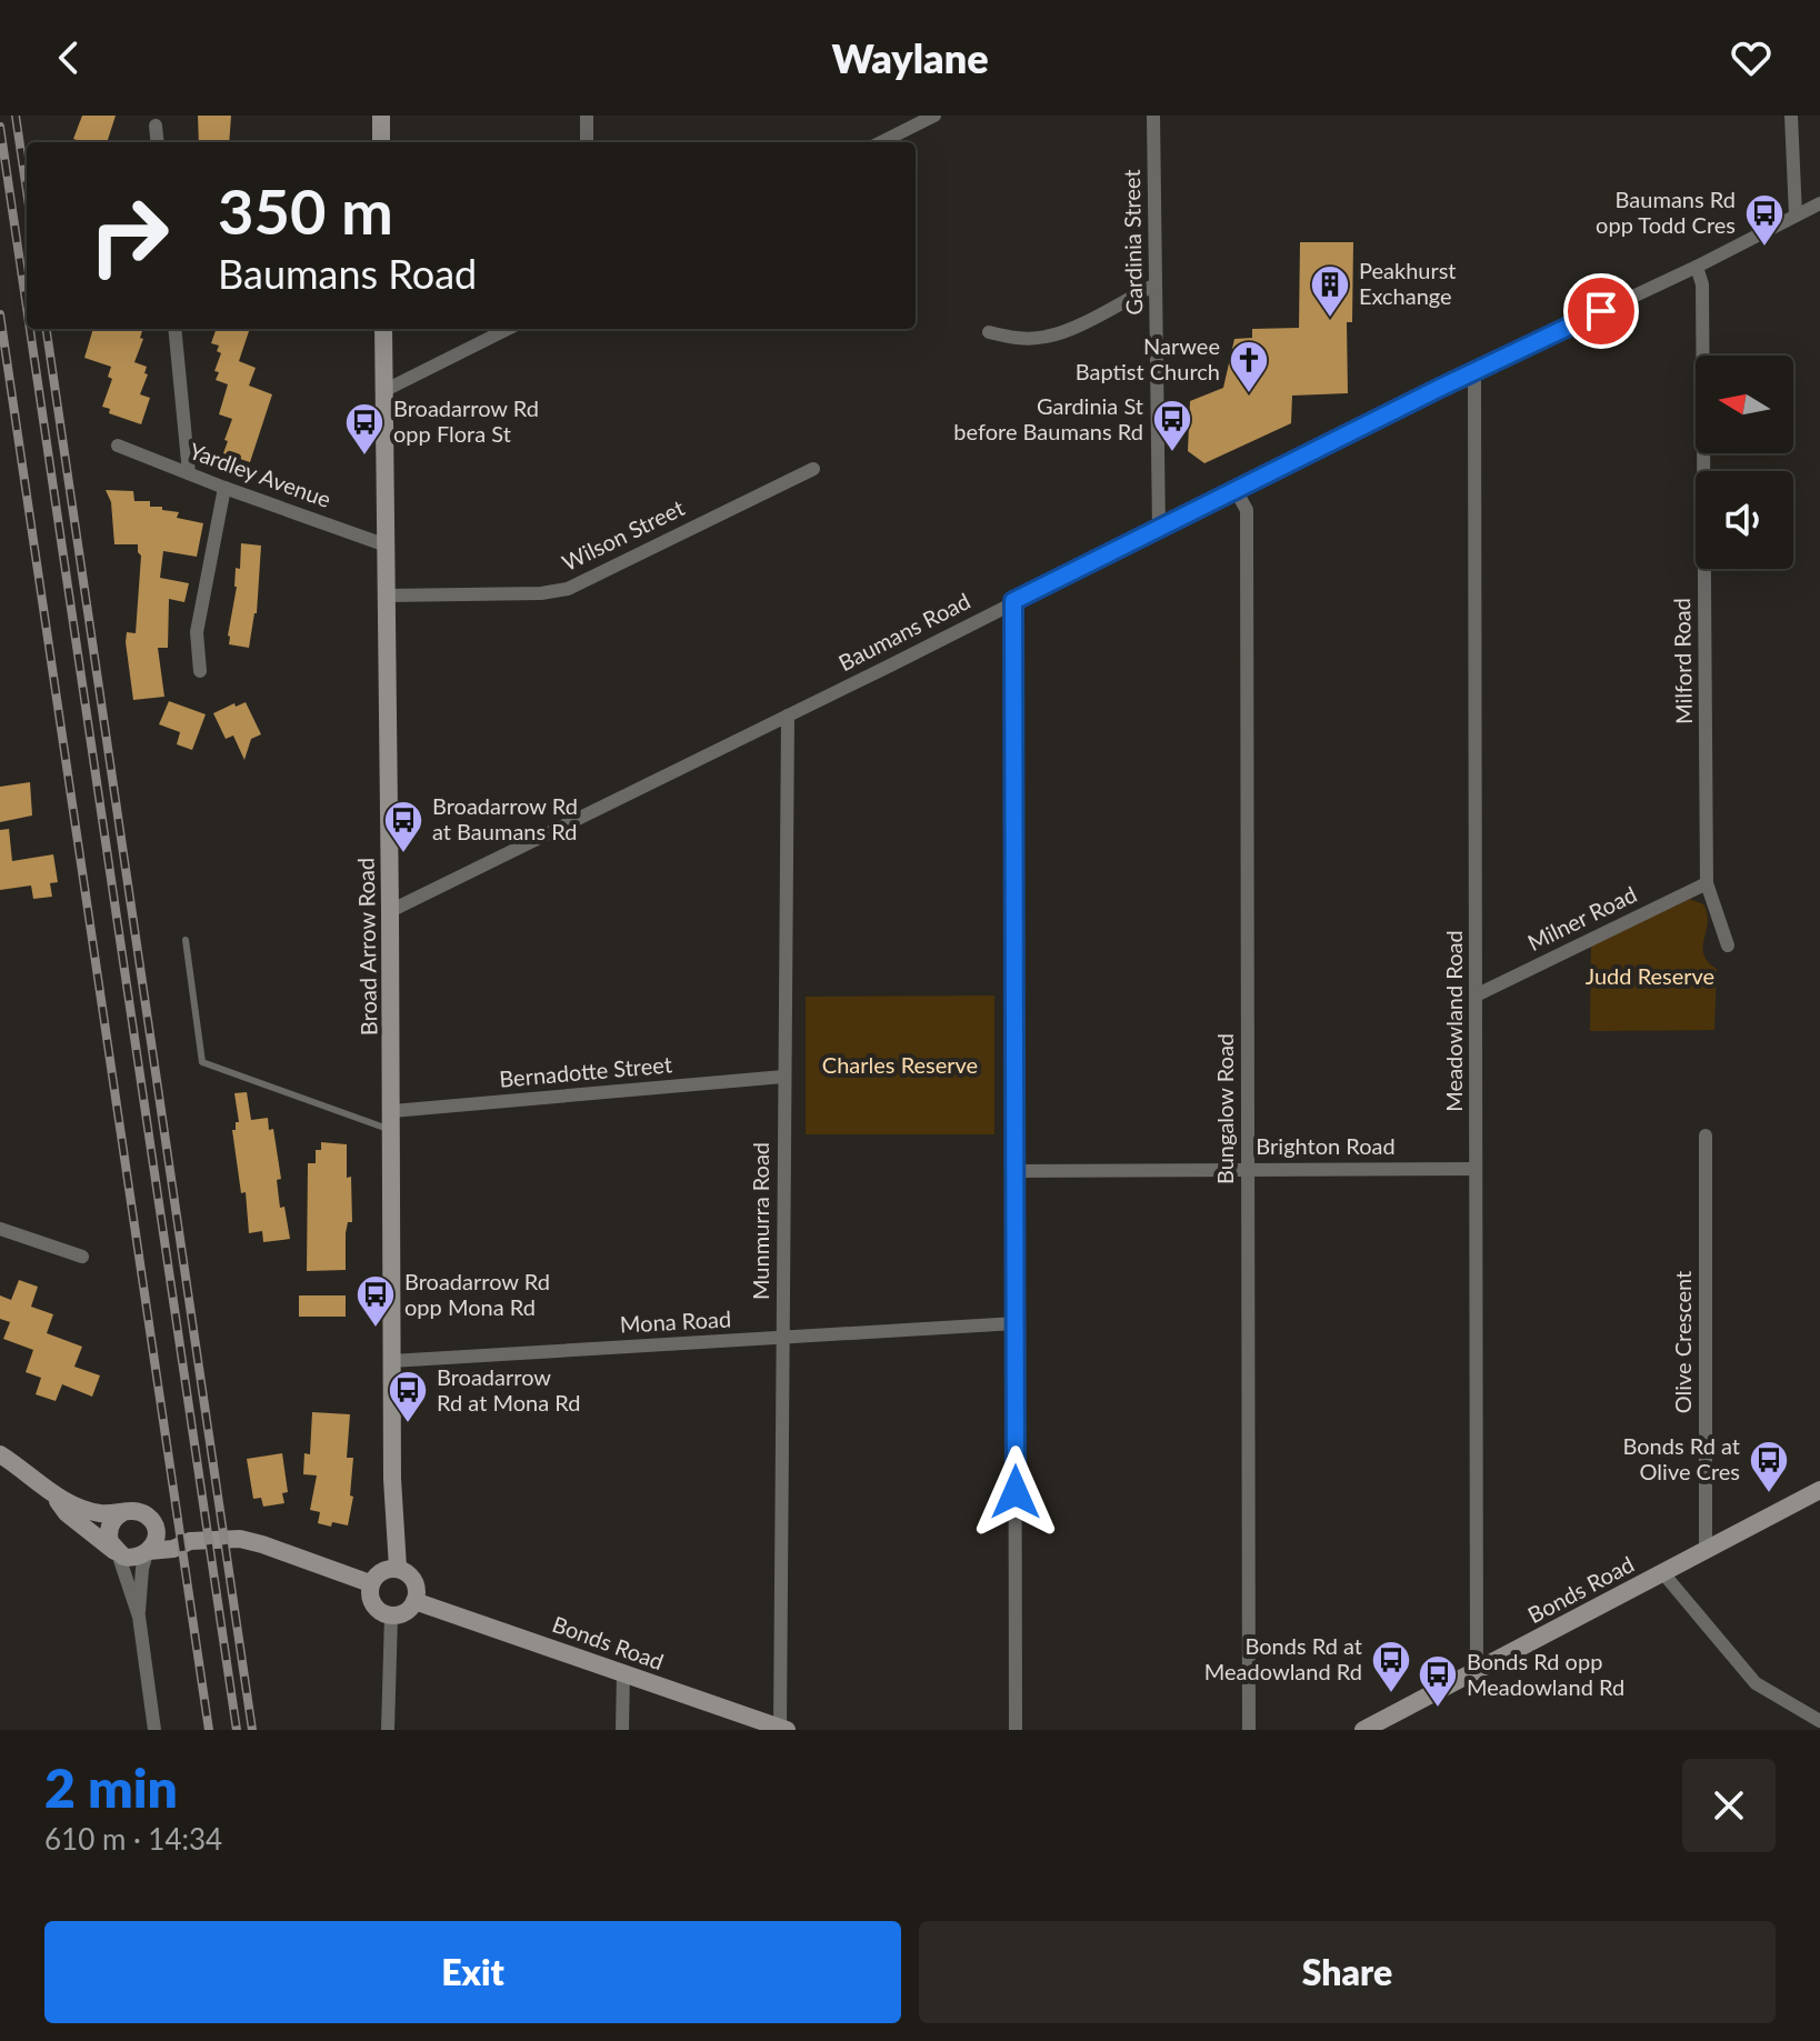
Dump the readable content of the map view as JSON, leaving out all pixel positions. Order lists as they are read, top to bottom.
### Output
{
  "streets": {
    "main road": ["Broad Arrow Road", "Bonds Road"],
    "street": [
      "Gardinia Street",
      "Yardley Avenue",
      "Wilson Street",
      "Baumans Road",
      "Milford Road",
      "Milner Road",
      "Meadowland Road",
      "Bernadotte Street",
      "Bungalow Road",
      "Brighton Road",
      "Munmurra Road",
      "Mona Road",
      "Olive Crescent"
    ]
  },
  "crossings": [
    ["Gardinia Street", "Baumans Road"],
    ["Yardley Avenue", "Broad Arrow Road"],
    ["Wilson Street", "Broad Arrow Road"],
    ["Baumans Road", "Milford Road"],
    ["Baumans Road", "Broad Arrow Road"],
    ["Baumans Road", "Meadowland Road"],
    ["Baumans Road", "Bungalow Road"],
    ["Baumans Road", "Munmurra Road"],
    ["Milford Road", "Milner Road"],
    ["Milner Road", "Meadowland Road"],
    ["Broad Arrow Road", "Bernadotte Street"],
    ["Broad Arrow Road", "Mona Road"],
    ["Broad Arrow Road", "Bonds Road"],
    ["Meadowland Road", "Brighton Road"],
    ["Meadowland Road", "Bonds Road"],
    ["Bernadotte Street", "Munmurra Road"],
    ["Bungalow Road", "Brighton Road"],
    ["Munmurra Road", "Mona Road"],
    ["Munmurra Road", "Bonds Road"],
    ["Olive Crescent", "Bonds Road"]
  ],
  "parks": ["Judd Reserve", "Charles Reserve"],
  "places": {
    "bus stop": [
      "Baumans Rd opp Todd Cres",
      "Gardinia St before Baumans Rd",
      "Broadarrow Rd opp Flora St",
      "Broadarrow Rd at Baumans Rd",
      "Broadarrow Rd opp Mona Rd",
      "Broadarrow Rd at Mona Rd",
      "Bonds Rd at Olive Cres",
      "Bonds Rd at Meadowland Rd",
      "Bonds Rd opp Meadowland Rd"
    ],
    "building": ["Peakhurst Exchange"],
    "church": ["Narwee Baptist Church"]
  },
  "north": "left",
  "page": {
    "header": "Waylane",
    "turn": ["350 m", "Baumans Road"],
    "heading": ["2 min", "610 m · 14:34"],
    "buttons": ["Exit", "Share"]
  }
}
